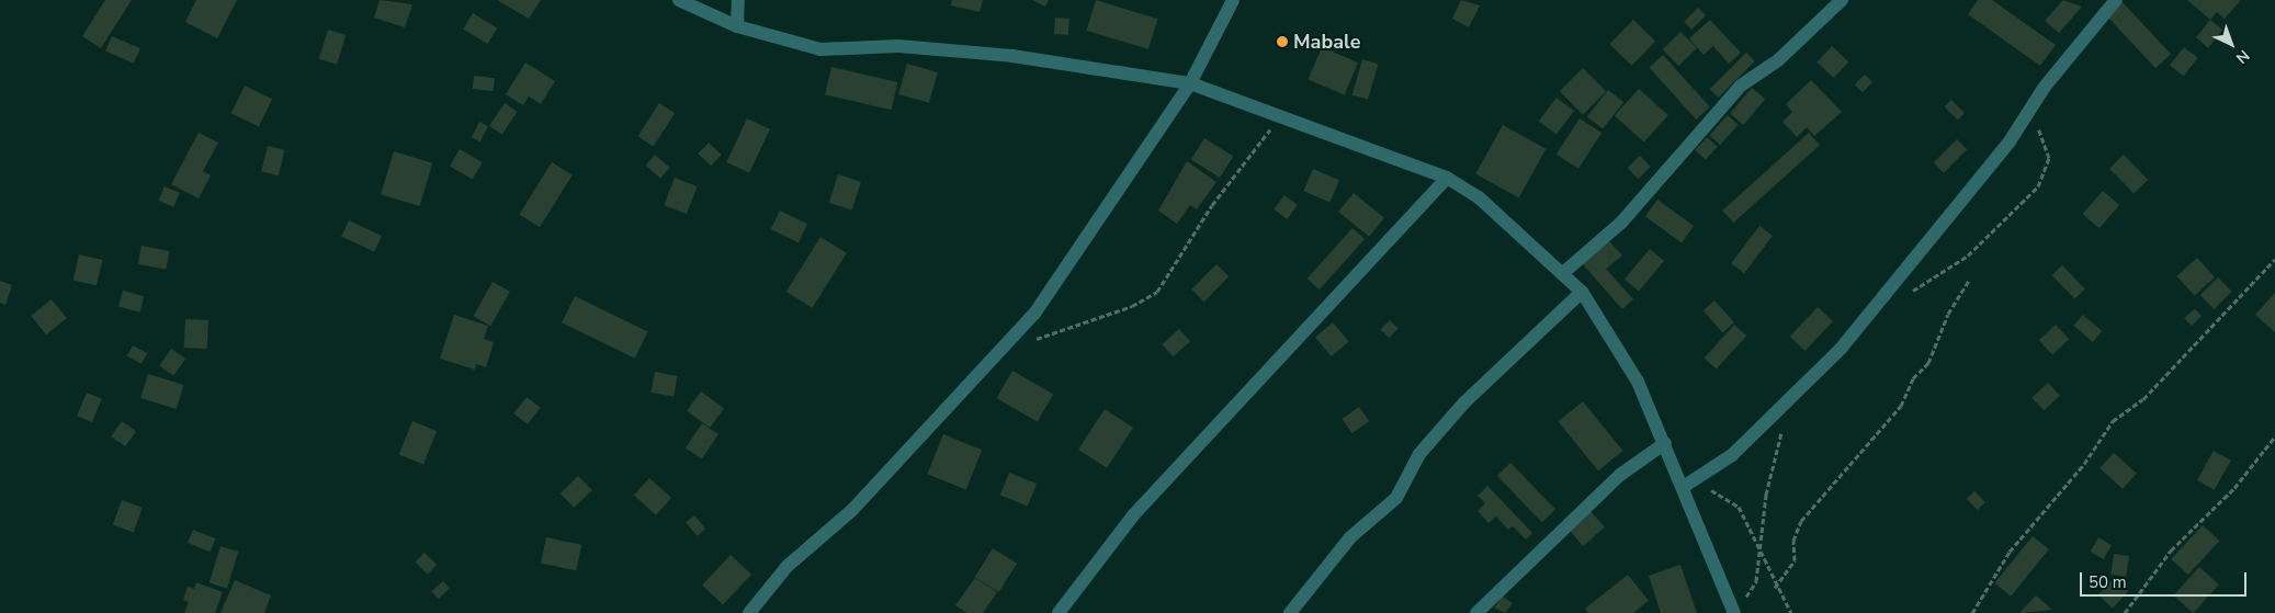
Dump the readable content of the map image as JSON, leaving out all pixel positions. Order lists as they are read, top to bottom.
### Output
{
  "places": ["Mabale"],
  "scale_bar": "50 m",
  "north": "bottom right"
}
